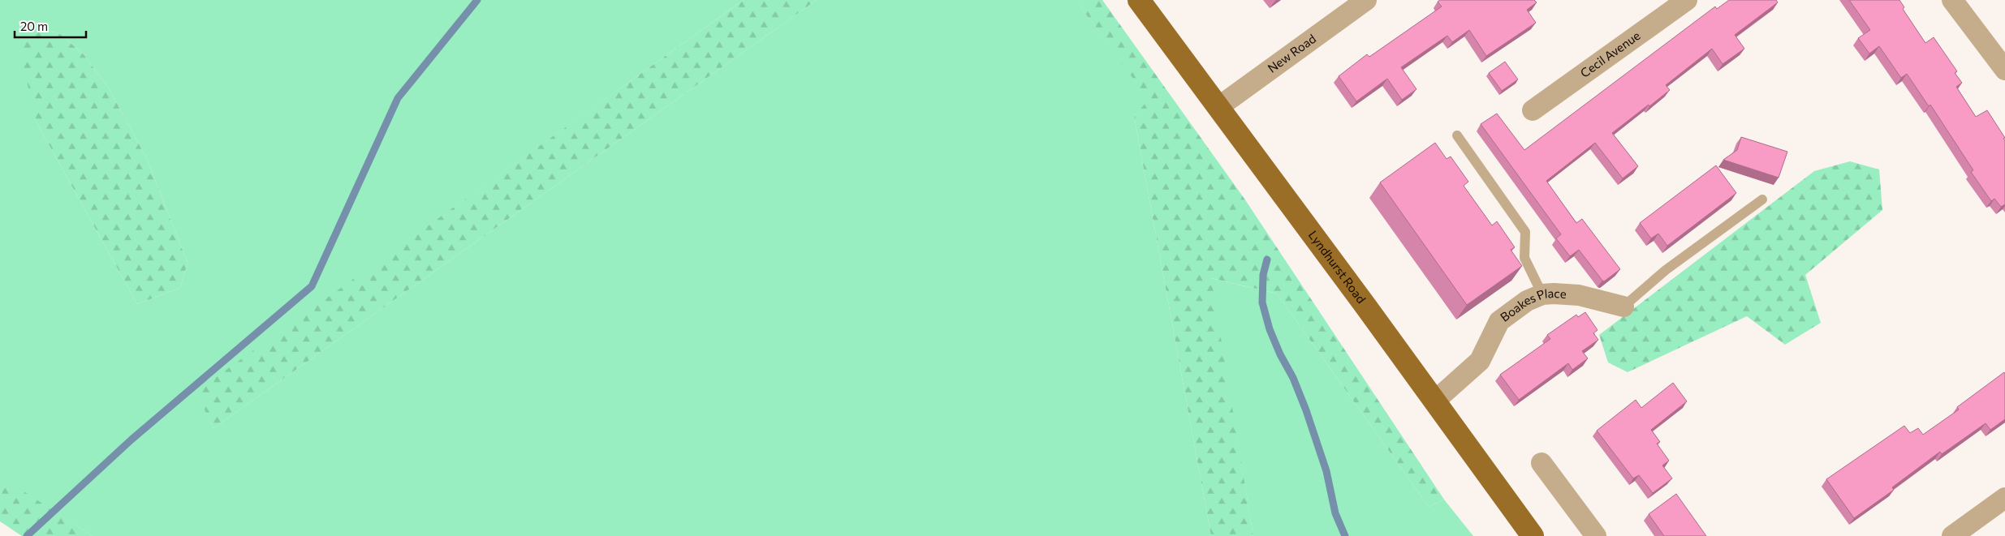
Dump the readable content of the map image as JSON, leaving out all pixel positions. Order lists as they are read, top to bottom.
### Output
{
  "streets": {
    "main road": ["Lyndhurst Road"],
    "street": ["New Road", "Cecil Avenue", "Boakes Place"]
  },
  "crossings": [
    ["New Road", "Lyndhurst Road"],
    ["Lyndhurst Road", "Boakes Place"]
  ],
  "scale_bar": "20 m"
}
